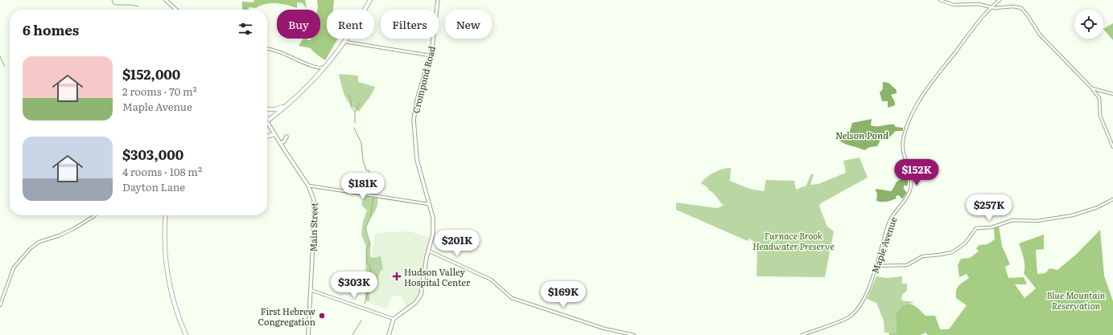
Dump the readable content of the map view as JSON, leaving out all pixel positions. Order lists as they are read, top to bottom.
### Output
{
  "streets": {
    "main road": ["Crompond Road", "Main Street"],
    "street": ["Maple Avenue"]
  },
  "water": ["Nelson Pond"],
  "parks": ["Furnace Brook Headwater Preserve", "Blue Mountain Reservation"],
  "places": {
    "health": ["Hudson Valley Hospital Center"],
    "other": ["First Hebrew Congregation"]
  },
  "page": {
    "chip": [
      "Buy",
      "Rent",
      "Filters",
      "New"
    ],
    "heading": "6 homes",
    "list": [
      {
        "name": "$152,000",
        "note": "2 rooms · 70 m² · Maple Avenue"
      },
      {
        "name": "$303,000",
        "note": "4 rooms · 108 m² · Dayton Lane"
      }
    ],
    "price": [
      "$152K",
      "$181K",
      "$257K",
      "$201K",
      "$303K",
      "$169K"
    ]
  }
}
